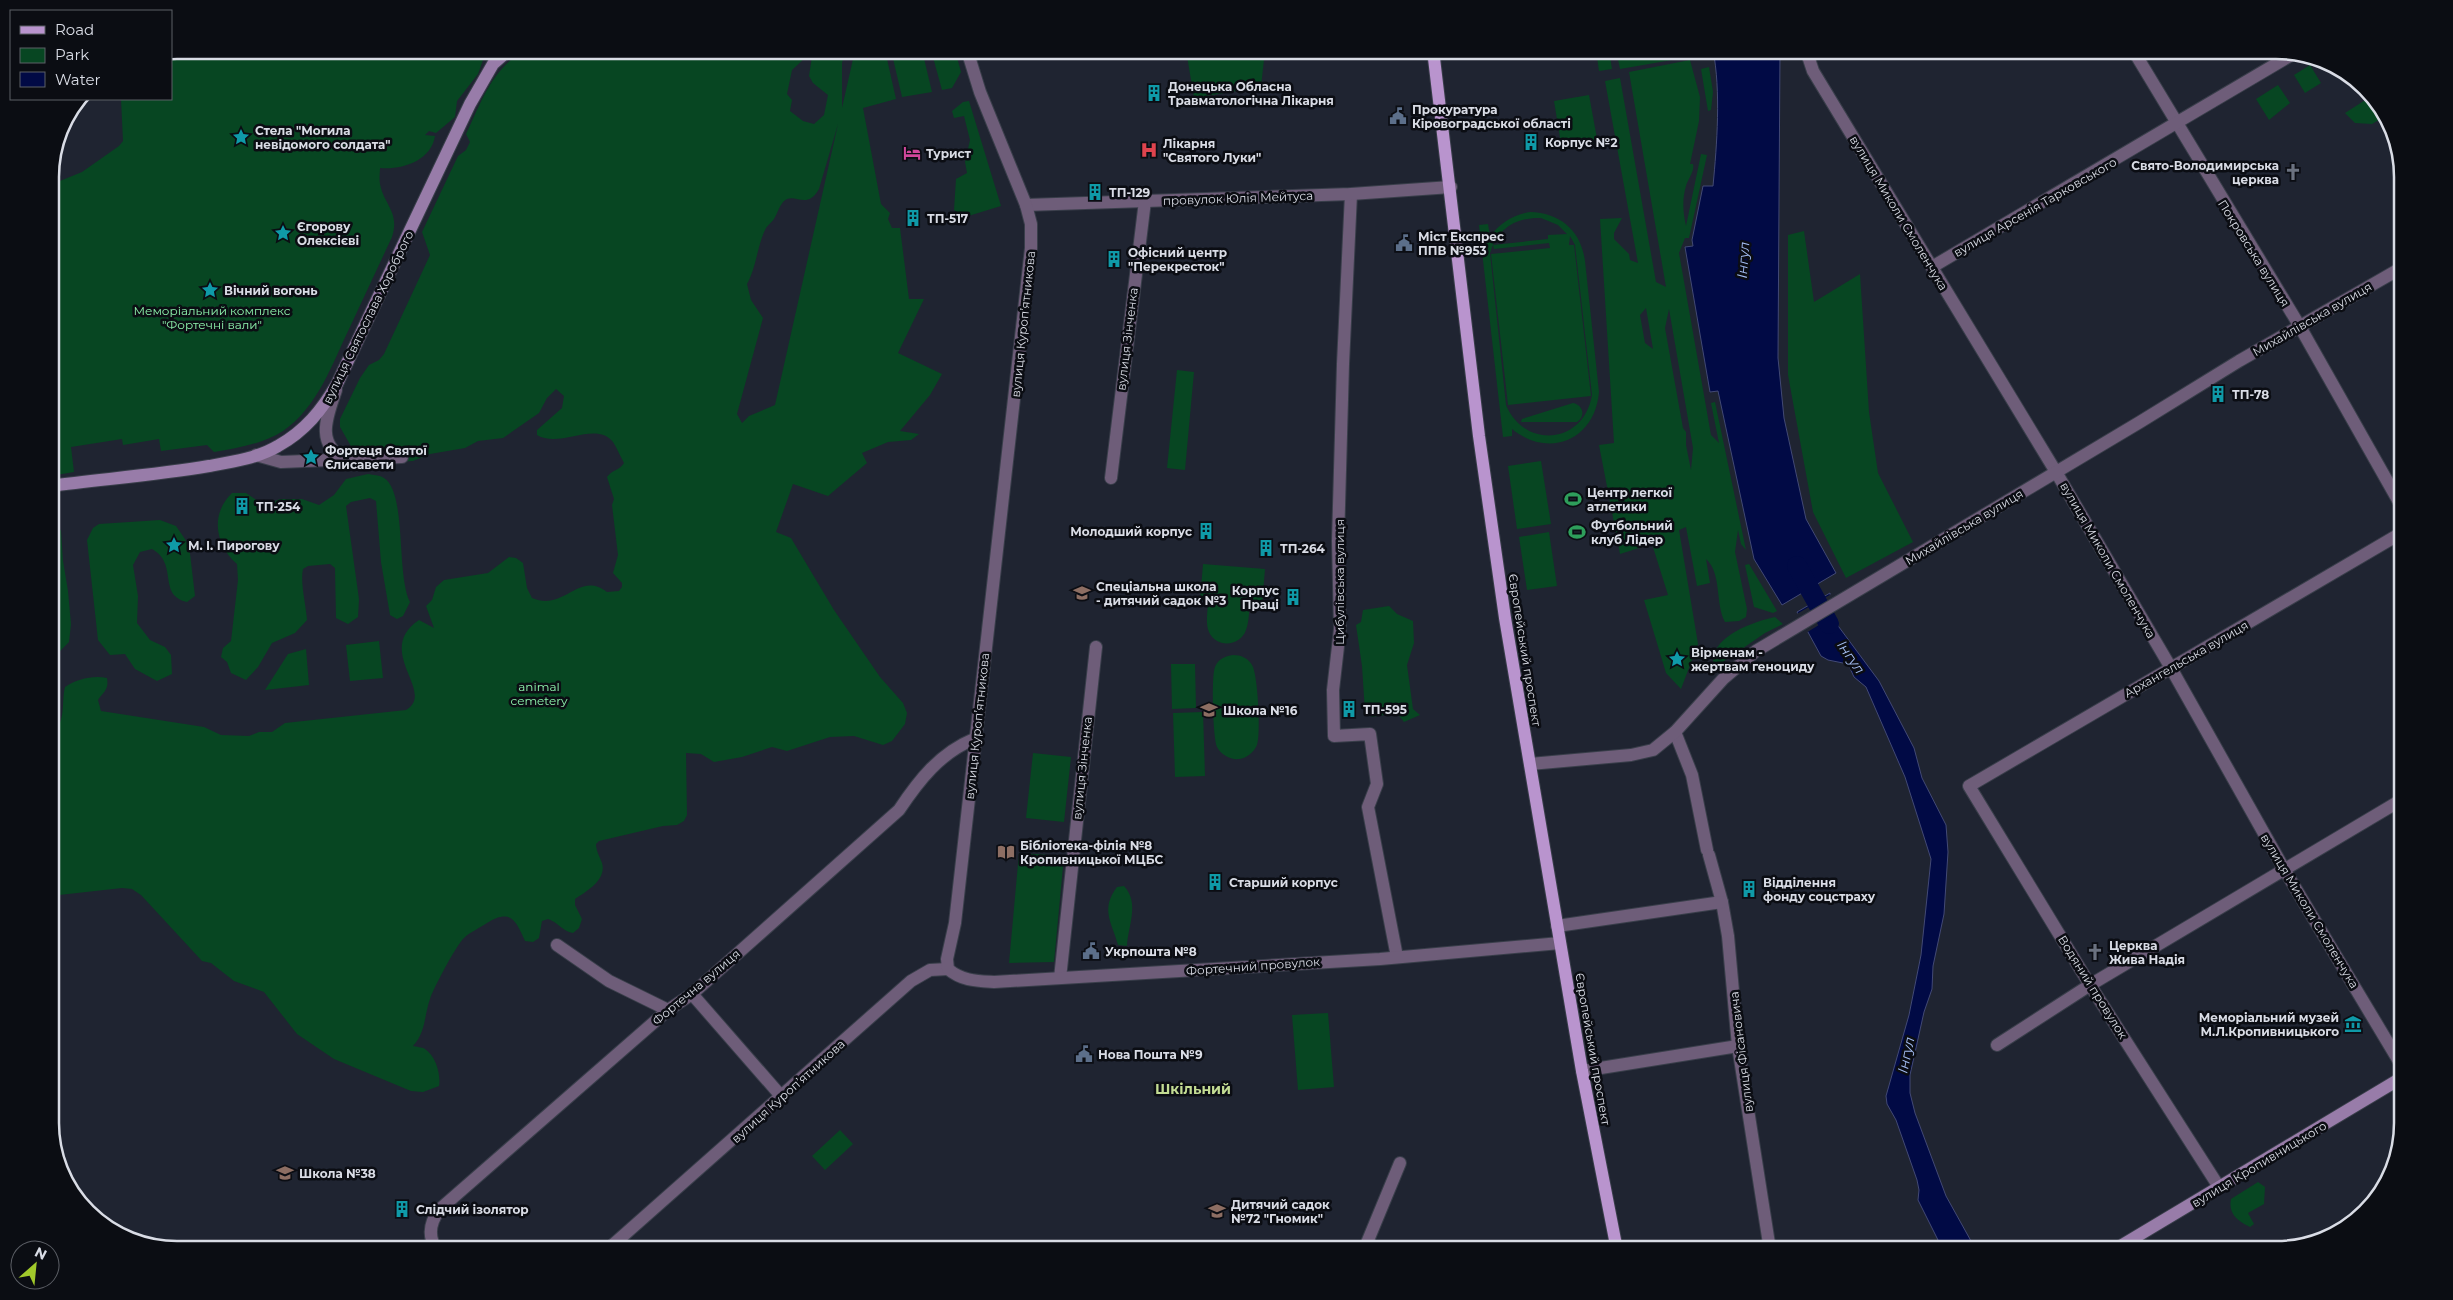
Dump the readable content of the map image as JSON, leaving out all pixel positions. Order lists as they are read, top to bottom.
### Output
{
  "streets": {
    "main road": ["вулиця Святослава Хороброго", "Європейський проспект", "вулиця Кропивницького"],
    "street": [
      "провулок Юлія Мейтуса",
      "вулиця Арсенія Тарковського",
      "вулиця Миколи Смоленчука",
      "Покровська вулиця",
      "Михайлівська вулиця",
      "вулиця Куропʼятникова",
      "вулиця Зінченка",
      "Цибулівська вулиця",
      "Архангельська вулиця",
      "Фортечний провулок",
      "Фортечна вулиця",
      "Водяний провулок",
      "вулиця Фісановича"
    ]
  },
  "crossings": [
    ["провулок Юлія Мейтуса", "вулиця Куропʼятникова"],
    ["провулок Юлія Мейтуса", "вулиця Зінченка"],
    ["провулок Юлія Мейтуса", "Цибулівська вулиця"],
    ["провулок Юлія Мейтуса", "Європейський проспект"],
    ["вулиця Арсенія Тарковського", "вулиця Миколи Смоленчука"],
    ["вулиця Арсенія Тарковського", "Покровська вулиця"],
    ["вулиця Миколи Смоленчука", "Михайлівська вулиця"],
    ["вулиця Миколи Смоленчука", "Архангельська вулиця"],
    ["Покровська вулиця", "Михайлівська вулиця"],
    ["Михайлівська вулиця", "Європейський проспект"],
    ["Михайлівська вулиця", "вулиця Фісановича"],
    ["вулиця Куропʼятникова", "Фортечний провулок"],
    ["вулиця Куропʼятникова", "Фортечна вулиця"],
    ["вулиця Зінченка", "Фортечний провулок"],
    ["Цибулівська вулиця", "Фортечний провулок"],
    ["Європейський проспект", "Фортечний провулок"],
    ["Архангельська вулиця", "Водяний провулок"],
    ["Водяний провулок", "вулиця Кропивницького"]
  ],
  "districts": ["Шкільний"],
  "water": ["Інгул"],
  "parks": ["Меморіальний комплекс \"Фортечні вали\"", "animal cemetery"],
  "places": {
    "building": [
      "Донецька Обласна Травматологічна Лікарня",
      "Корпус №2",
      "ТП-129",
      "ТП-517",
      "Офісний центр \"Перекресток\"",
      "ТП-78",
      "ТП-254",
      "Молодший корпус",
      "ТП-264",
      "Корпус Праці",
      "ТП-595",
      "Старший корпус",
      "Відділення фонду соцстраху",
      "Слідчий ізолятор"
    ],
    "public building": [
      "Прокуратура Кіровоградської області",
      "Міст Експрес ППВ №953",
      "Укрпошта №8",
      "Нова Пошта №9"
    ],
    "place": [
      "Стела \"Могила невідомого солдата\"",
      "Єгорову Олексієві",
      "Вічний вогонь",
      "Фортеця Святої Єлисавети",
      "М. І. Пирогову",
      "Вірменам - жертвам геноциду"
    ],
    "hospital": ["Лікарня \"Святого Луки\""],
    "hotel": ["Турист"],
    "church": ["Свято-Володимирська церква", "Церква Жива Надія"],
    "sports": ["Центр легкої атлетики", "Футбольний клуб Лідер"],
    "school or university": [
      "Спеціальна школа - дитячий садок №3",
      "Школа №16",
      "Школа №38",
      "Дитячий садок №72 \"Гномик\""
    ],
    "library": ["Бібліотека-філія №8 Кропивницької МЦБС"],
    "museum": ["Меморіальний музей М.Л.Кропивницького"]
  },
  "legend": ["Road", "Park", "Water"],
  "north": "top right"
}
